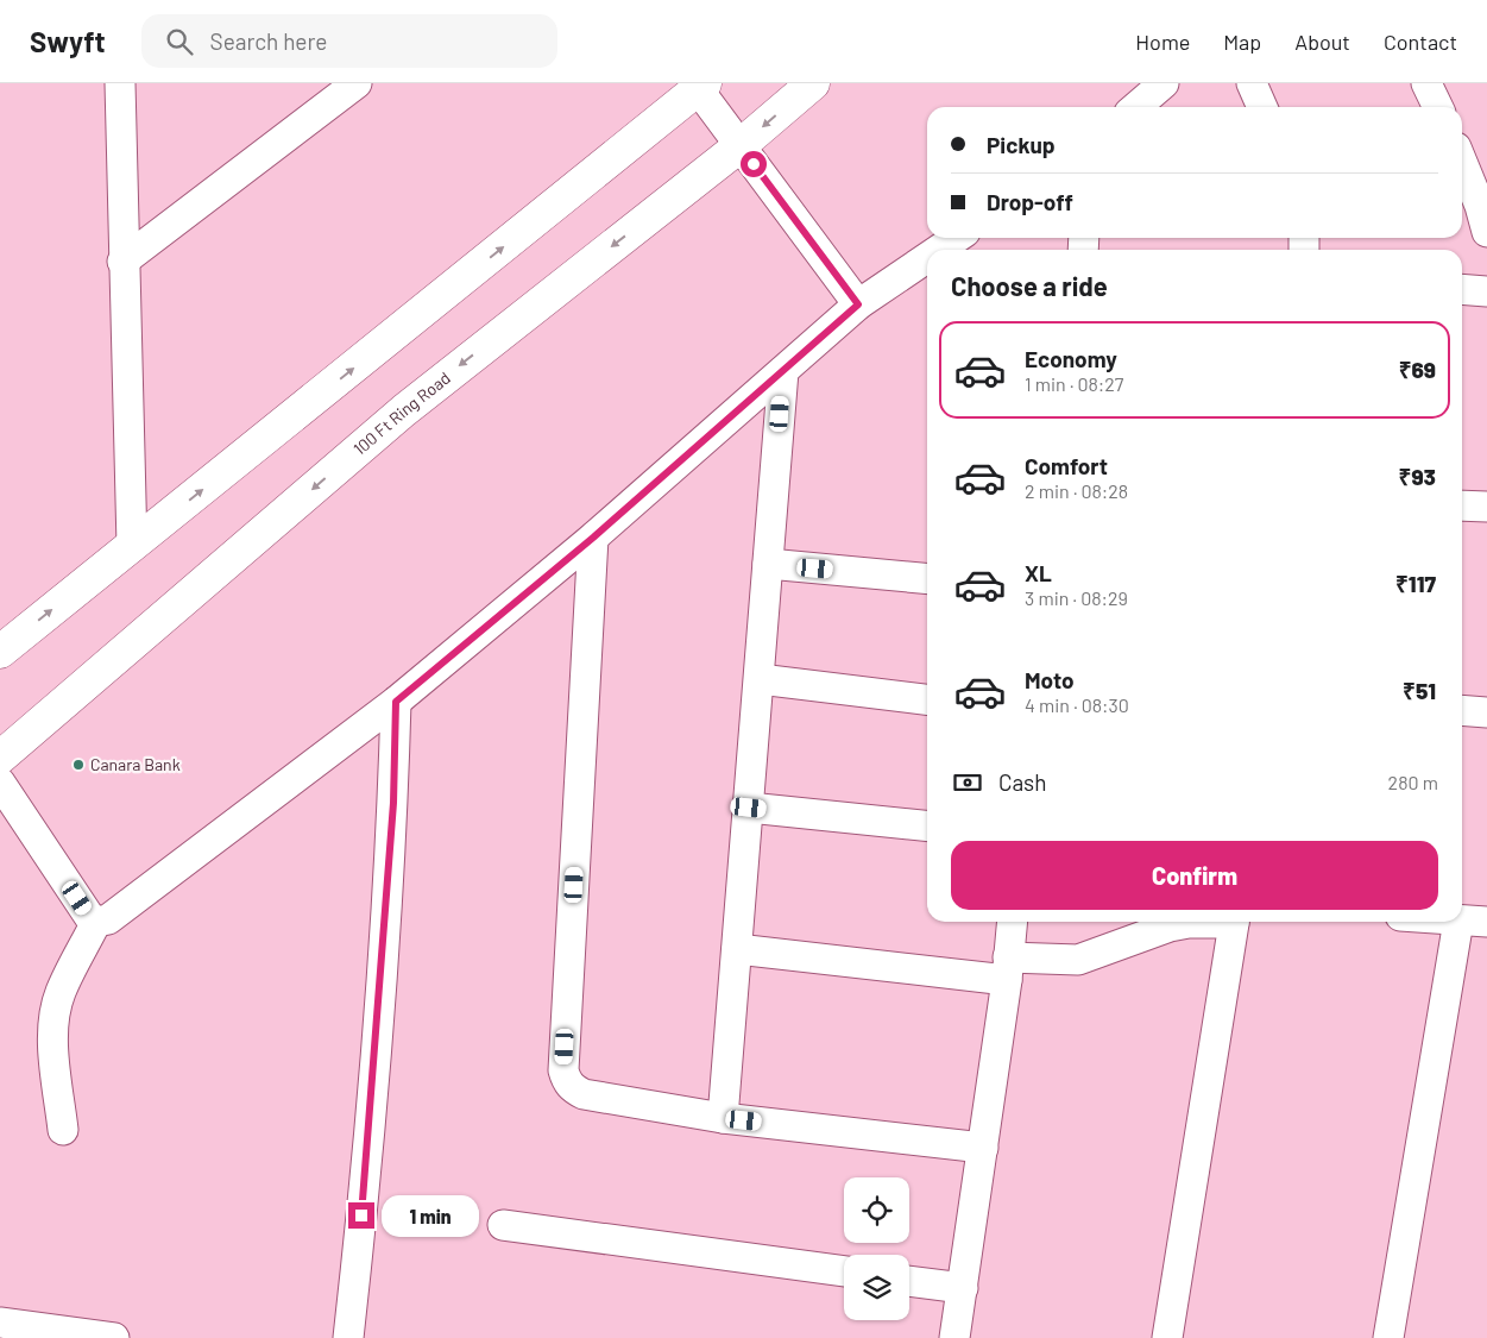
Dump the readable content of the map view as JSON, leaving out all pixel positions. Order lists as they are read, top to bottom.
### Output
{
  "streets": {
    "main road": ["100 Ft Ring Road"]
  },
  "places": ["Canara Bank"],
  "page": {
    "header": "Swyft",
    "search": "Search here",
    "nav": [
      "Home",
      "Map",
      "About",
      "Contact"
    ],
    "banner": ["Pickup", "Drop-off"],
    "heading": "Choose a ride",
    "list": [
      {
        "name": "Economy",
        "note": "1 min · 08:27",
        "value": "₹69"
      },
      {
        "name": "Comfort",
        "note": "2 min · 08:28",
        "value": "₹93"
      },
      {
        "name": "XL",
        "note": "3 min · 08:29",
        "value": "₹117"
      },
      {
        "name": "Moto",
        "note": "4 min · 08:30",
        "value": "₹51"
      }
    ],
    "pay": ["Cash", "280 m"],
    "buttons": "Confirm",
    "bubble": "1 min"
  }
}
